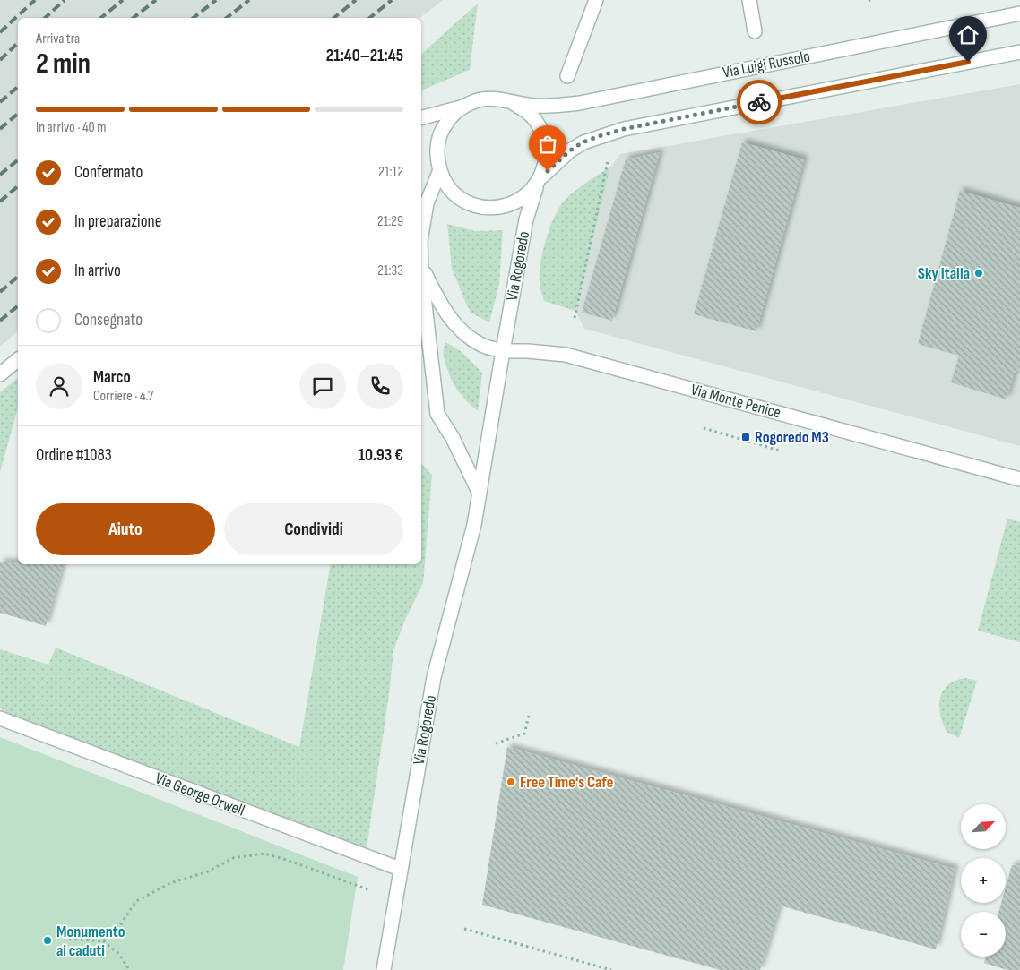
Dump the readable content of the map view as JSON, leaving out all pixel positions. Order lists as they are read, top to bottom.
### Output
{
  "streets": {
    "street": [
      "Via Luigi Russolo",
      "Via Rogoredo",
      "Via Monte Penice",
      "Via George Orwell"
    ]
  },
  "crossings": [
    ["Via Luigi Russolo", "Via Rogoredo"],
    ["Via Rogoredo", "Via Monte Penice"],
    ["Via Rogoredo", "Via George Orwell"]
  ],
  "places": {
    "other": ["Sky Italia", "Free Time's Cafe", "Monumento ai caduti"],
    "transit": ["Rogoredo M3"]
  },
  "north": "top right",
  "page": {
    "heading": ["2 min", "Arriva tra", "21:40–21:45"],
    "panel": [
      "Marco",
      "Corriere · 4.7",
      "Ordine #1083",
      "10.93 €"
    ],
    "bar": "In arrivo · 40 m",
    "list": [
      ["Confermato", "21:12"],
      ["In preparazione", "21:29"],
      ["In arrivo", "21:33"],
      "Consegnato"
    ],
    "buttons": ["Aiuto", "Condividi"],
    "map_buttons": ["+", "−"]
  }
}
